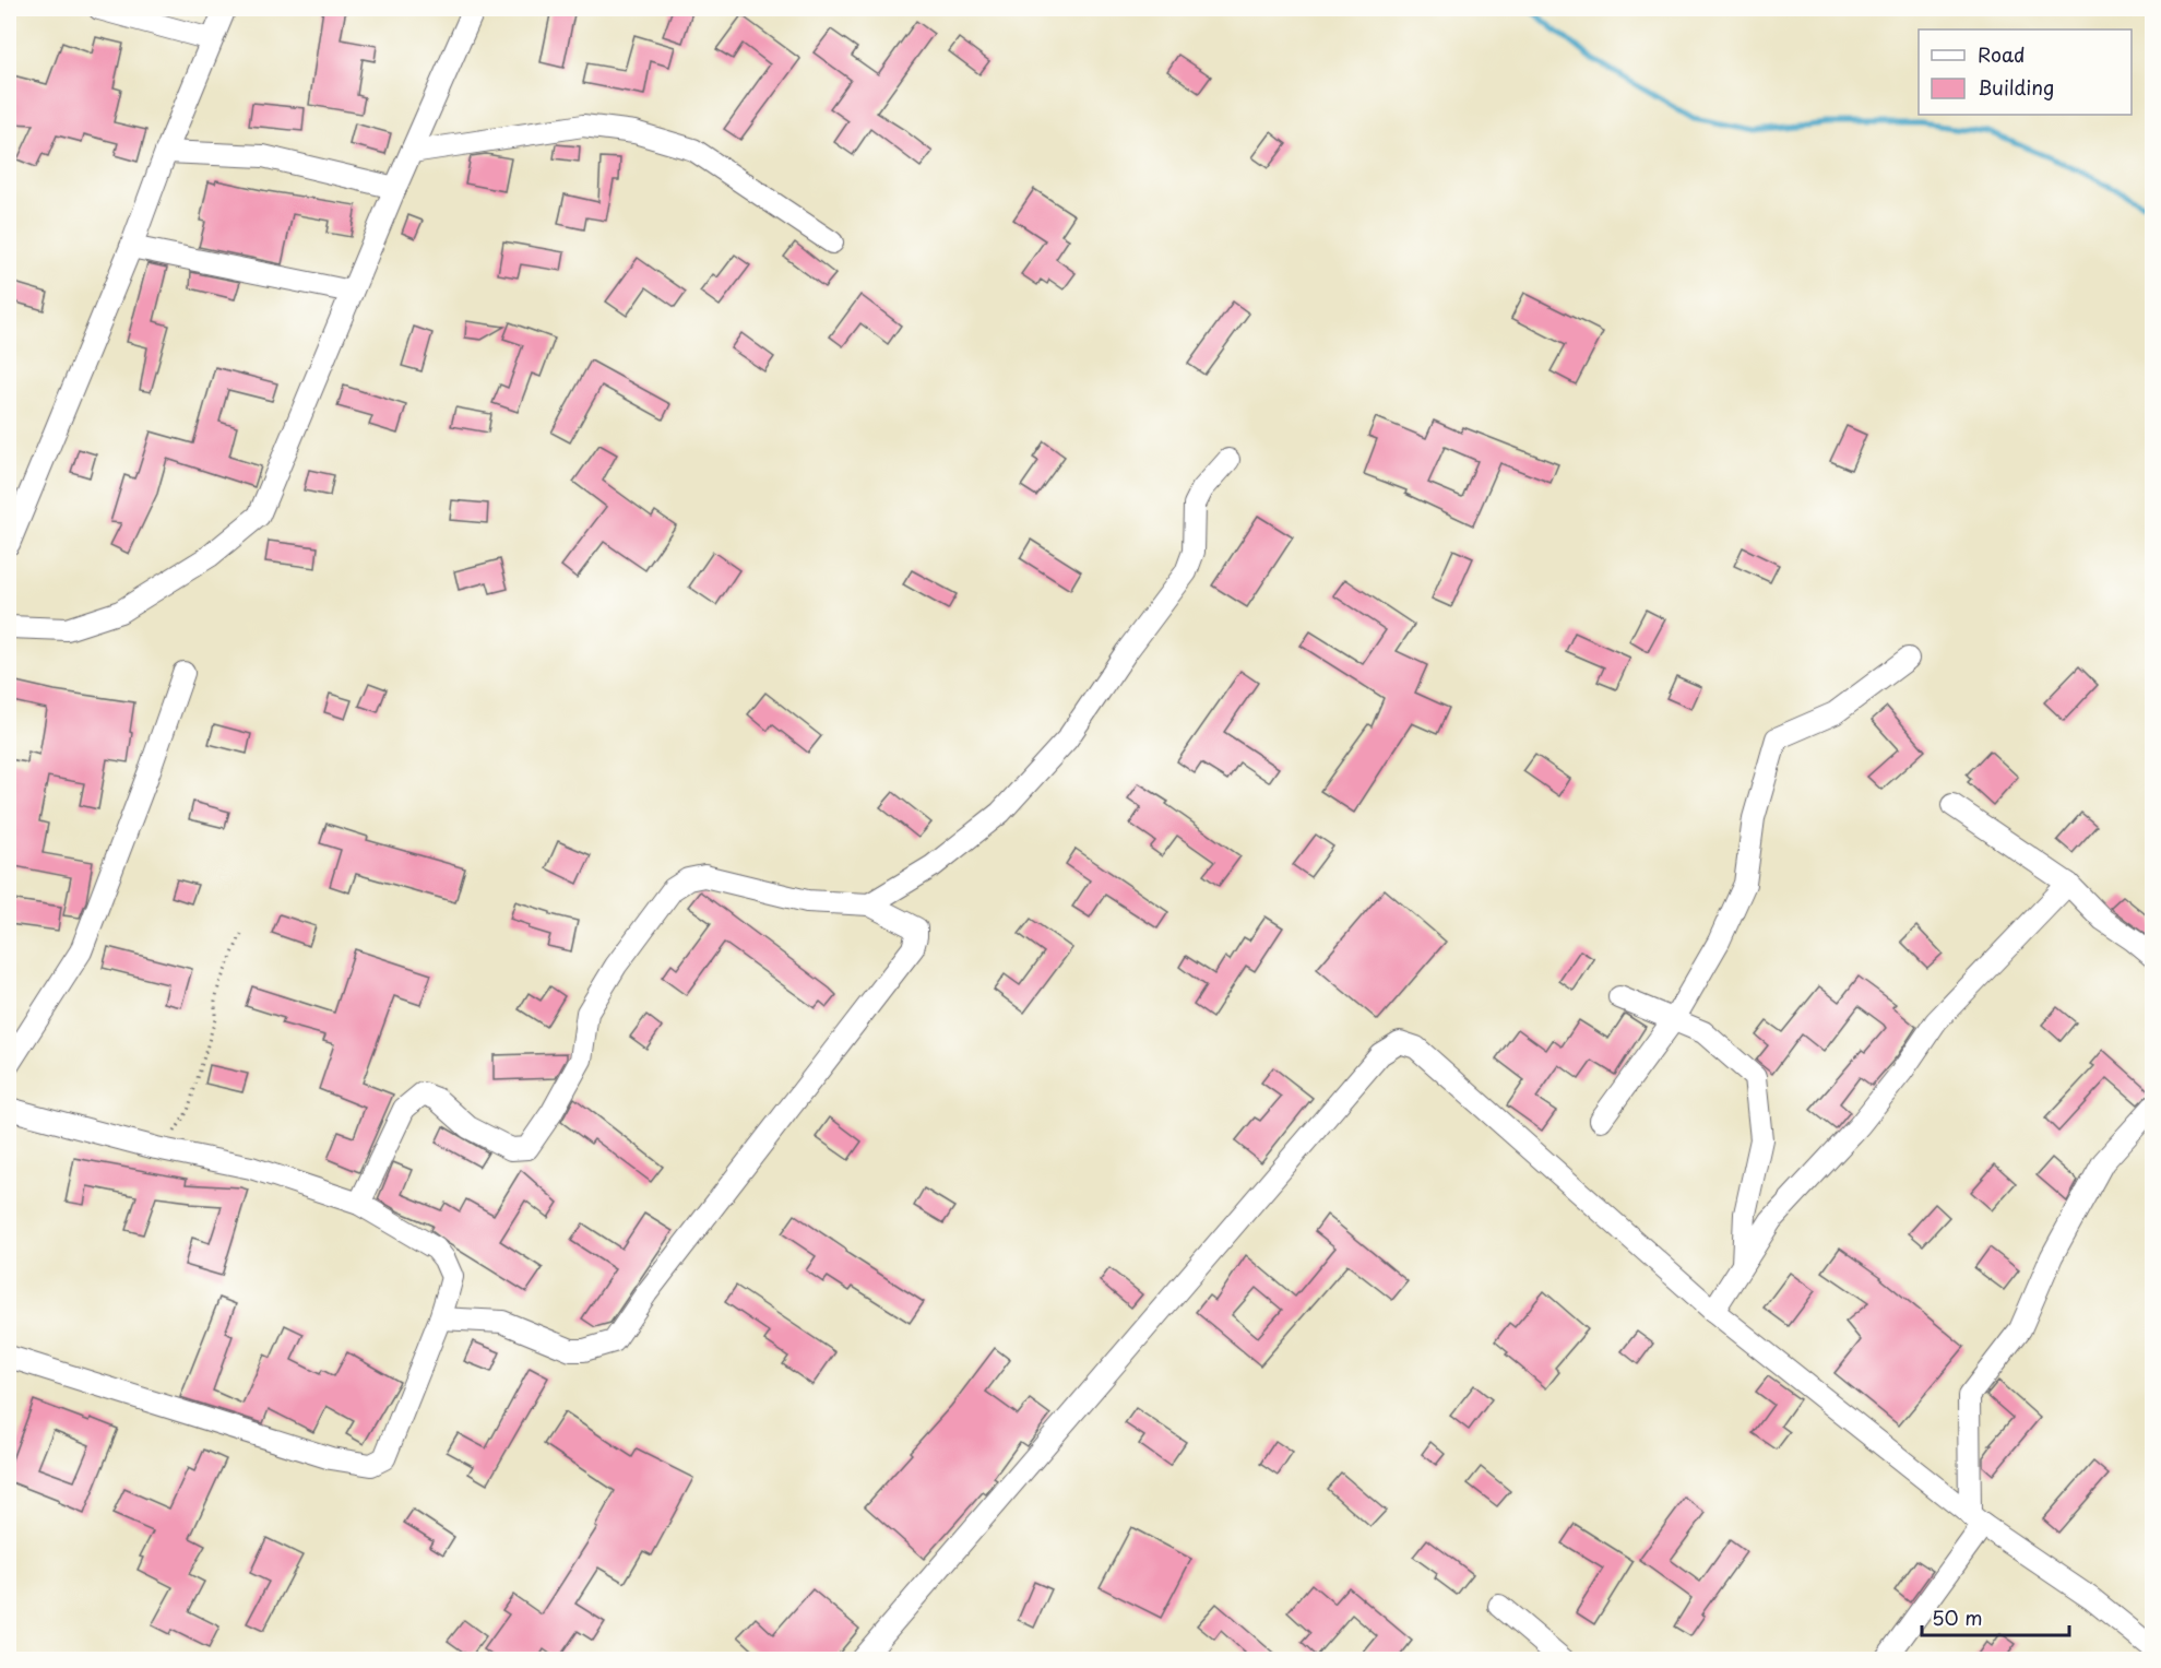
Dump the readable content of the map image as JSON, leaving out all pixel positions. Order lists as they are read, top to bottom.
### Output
{
  "legend": ["Road", "Building"],
  "scale_bar": "50 m"
}
